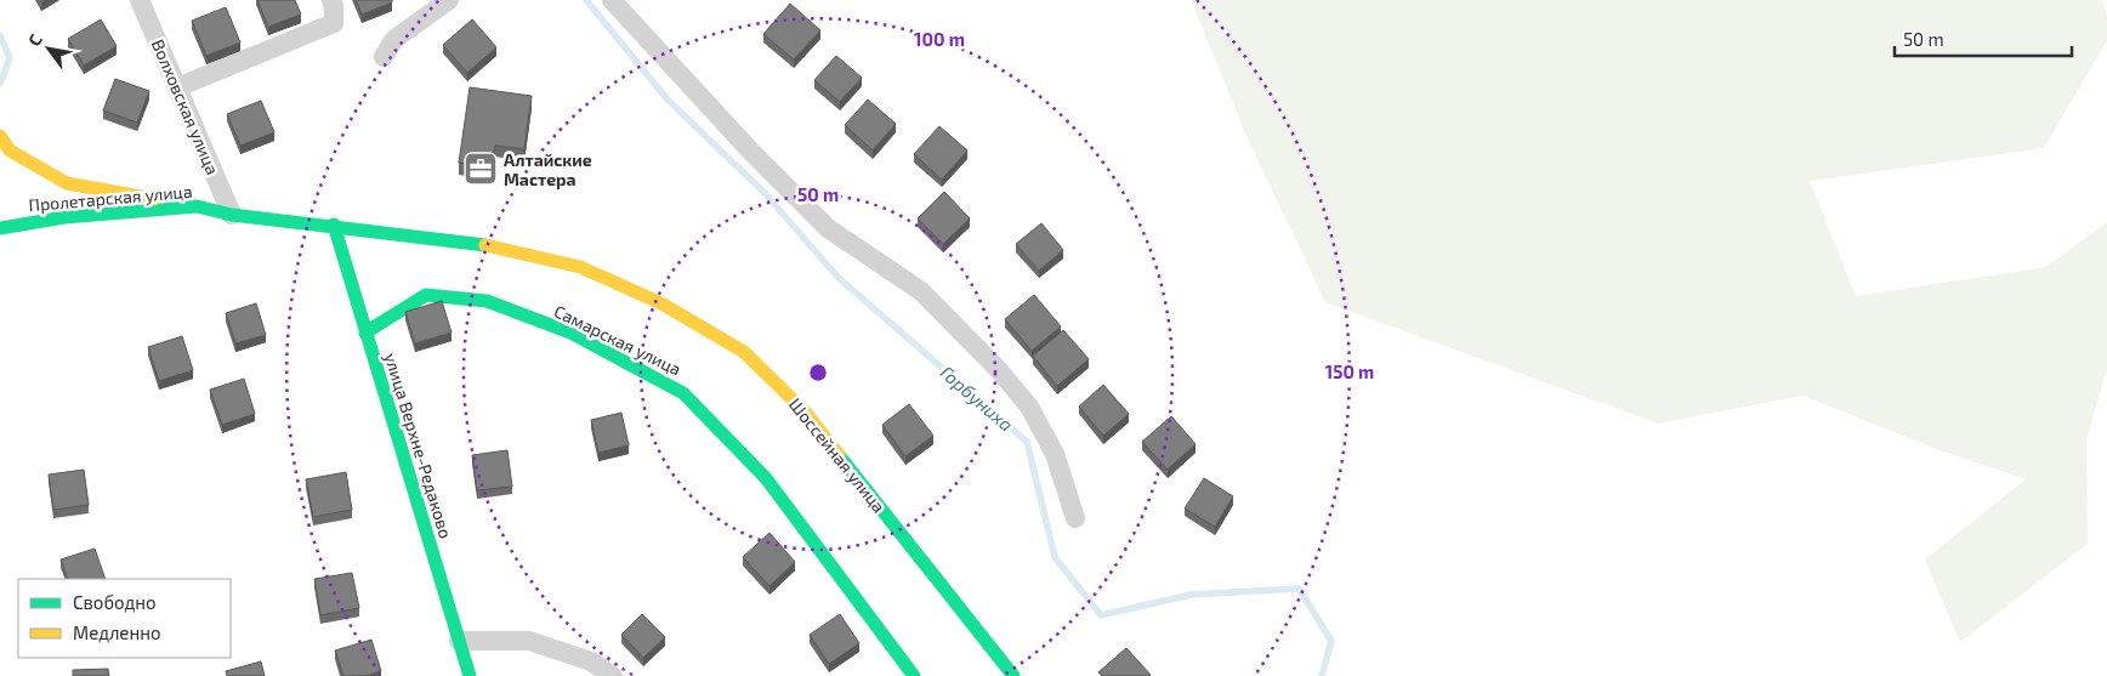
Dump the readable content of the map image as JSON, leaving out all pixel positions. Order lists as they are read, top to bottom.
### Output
{
  "streets": {
    "main road": [
      "Пролетарская улица",
      "Самарская улица",
      "улица Верхне-Редаково",
      "Шоссейная улица"
    ],
    "street": ["Волховская улица"]
  },
  "crossings": [
    ["Волховская улица", "Пролетарская улица"],
    ["Пролетарская улица", "улица Верхне-Редаково"],
    ["Пролетарская улица", "Шоссейная улица"],
    ["Самарская улица", "улица Верхне-Редаково"],
    ["улица Верхне-Редаково", "Шоссейная улица"]
  ],
  "water": ["Горбуниха"],
  "places": {
    "office": ["Алтайские Мастера"]
  },
  "legend": ["Свободно", "Медленно"],
  "scale_bar": "50 m",
  "north": "top left",
  "rings": ["100 m", "50 m", "150 m"]
}
